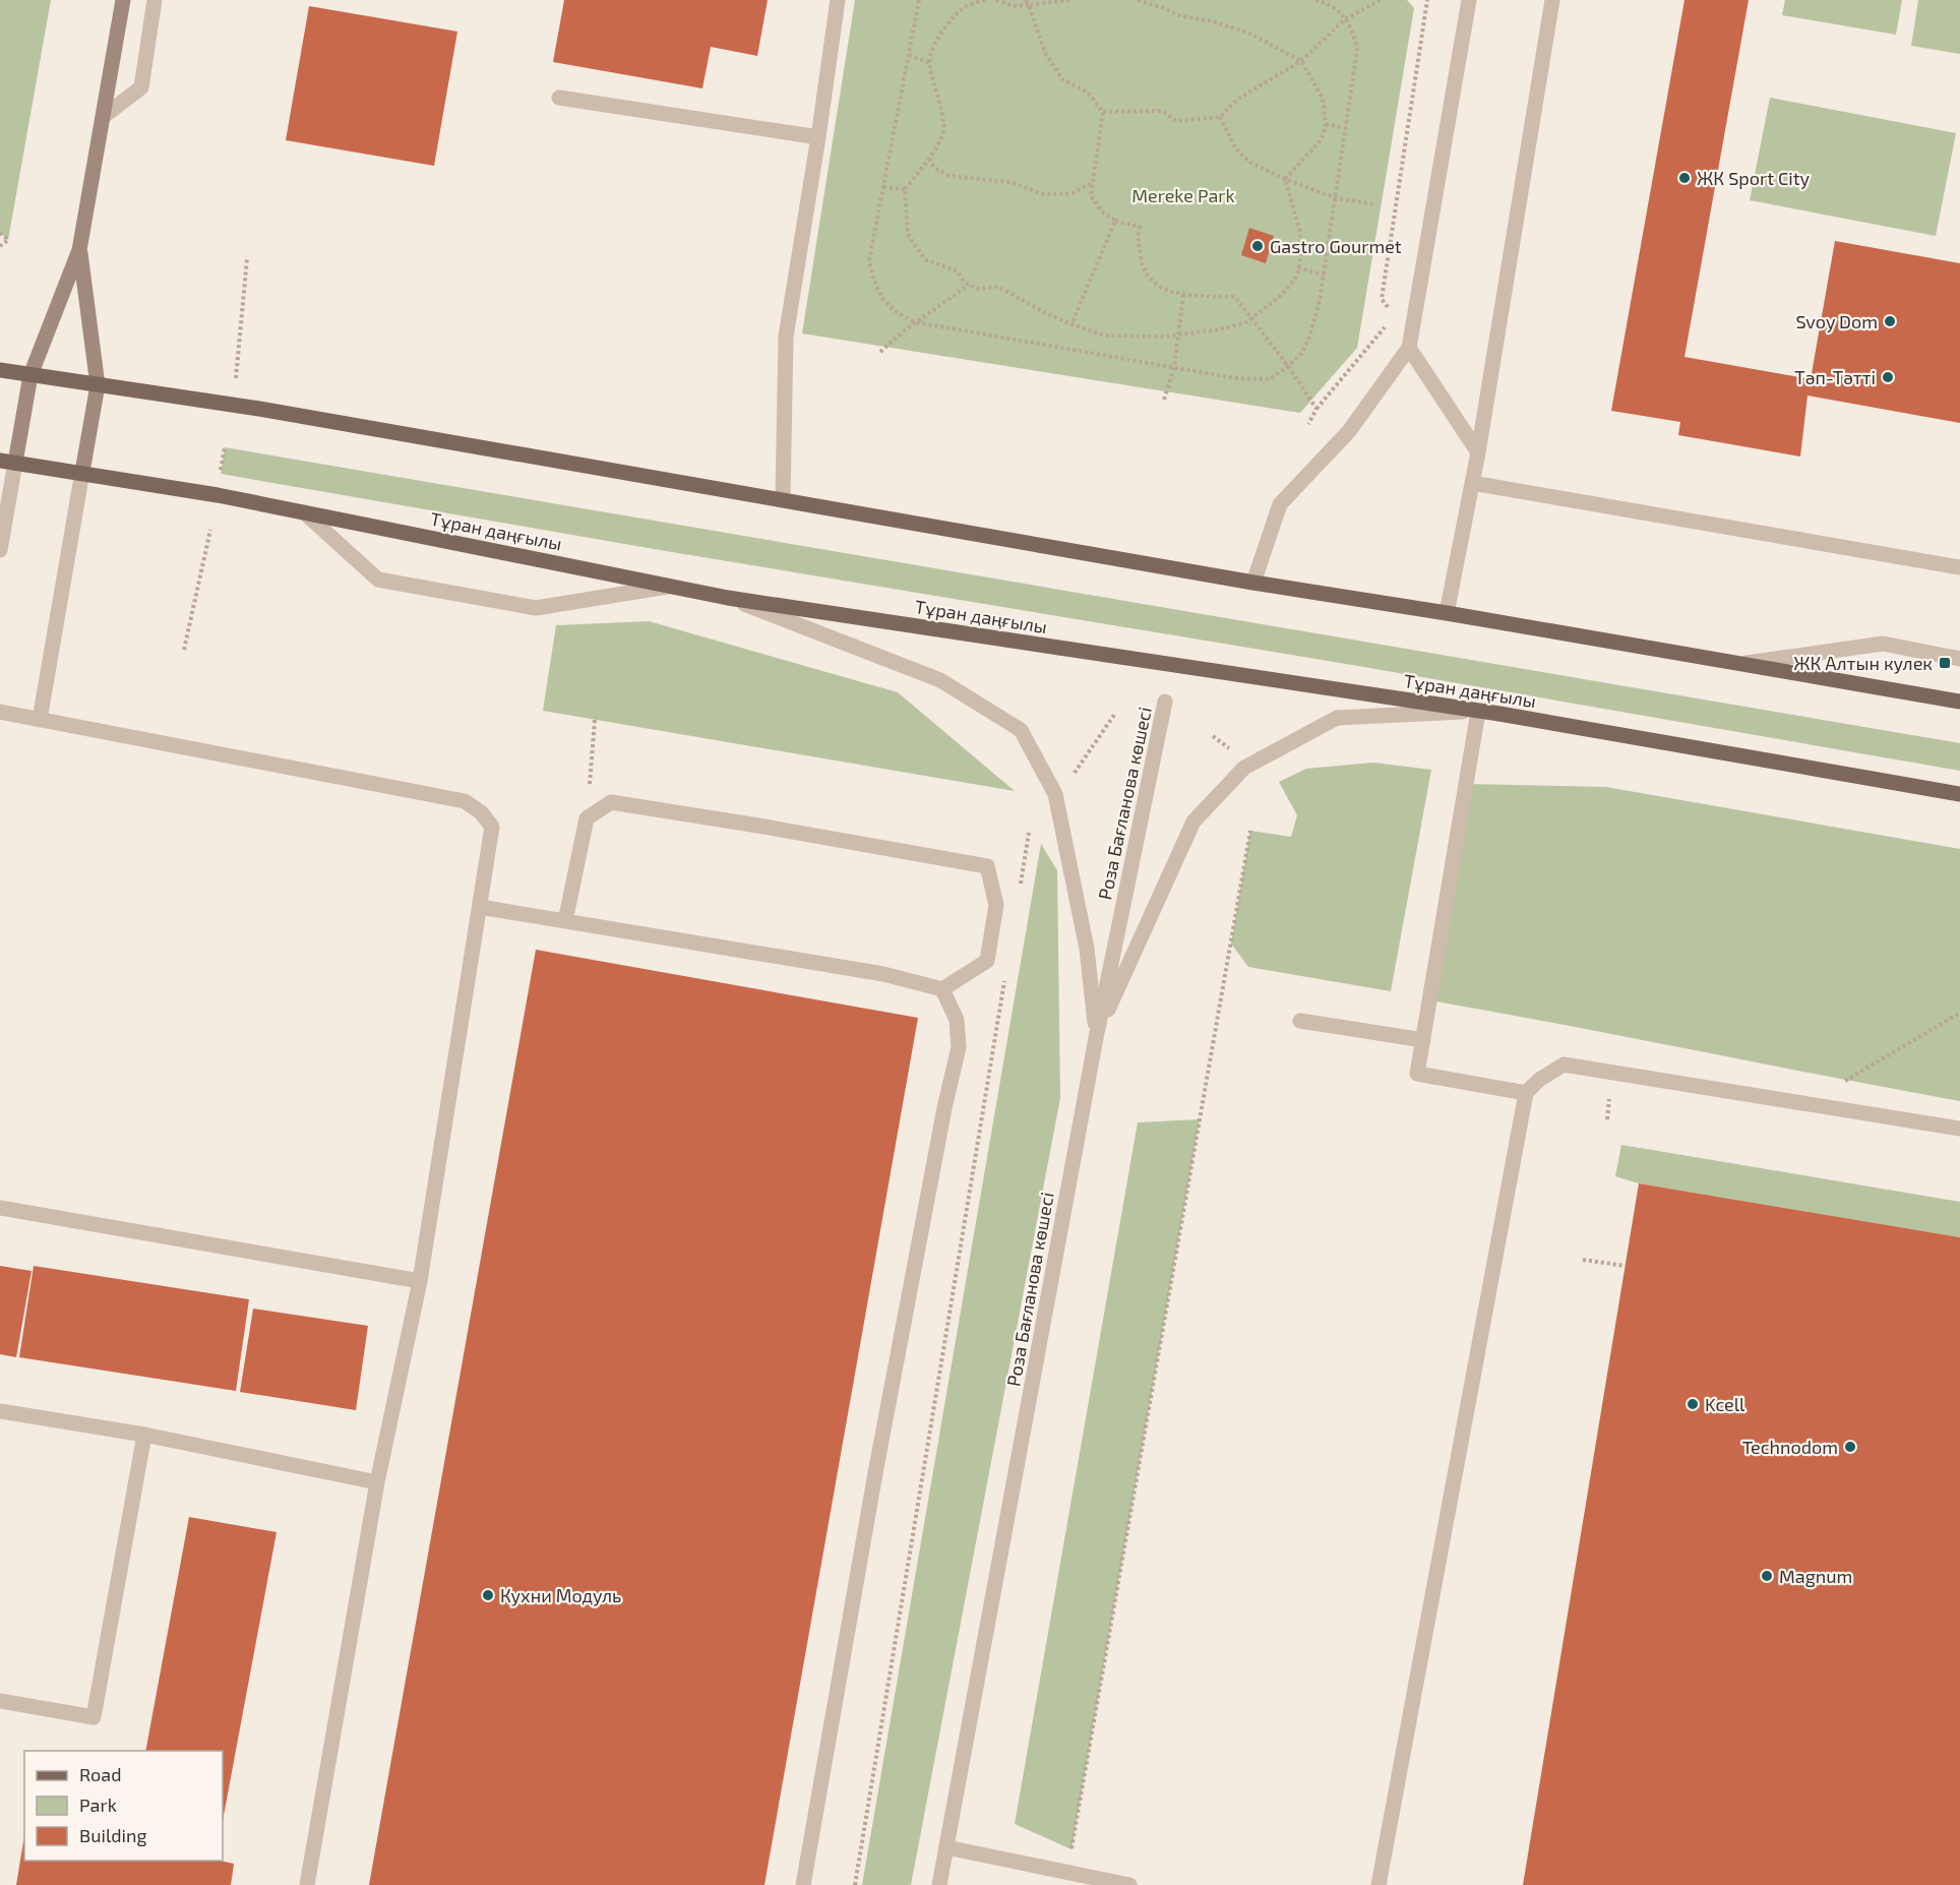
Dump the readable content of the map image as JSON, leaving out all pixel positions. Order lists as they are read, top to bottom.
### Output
{
  "streets": {
    "main road": ["Тұран даңғылы"],
    "street": ["Роза Бағланова көшесі"]
  },
  "parks": ["Mereke Park"],
  "places": {
    "other": [
      "ЖК Sport City",
      "Gastro Gourmet",
      "Svoy Dom",
      "Тәп-Тәтті",
      "Kcell",
      "Technodom",
      "Magnum",
      "Кухни Модуль"
    ],
    "transit": ["ЖК Алтын кулек"]
  },
  "legend": ["Road", "Park", "Building"]
}
